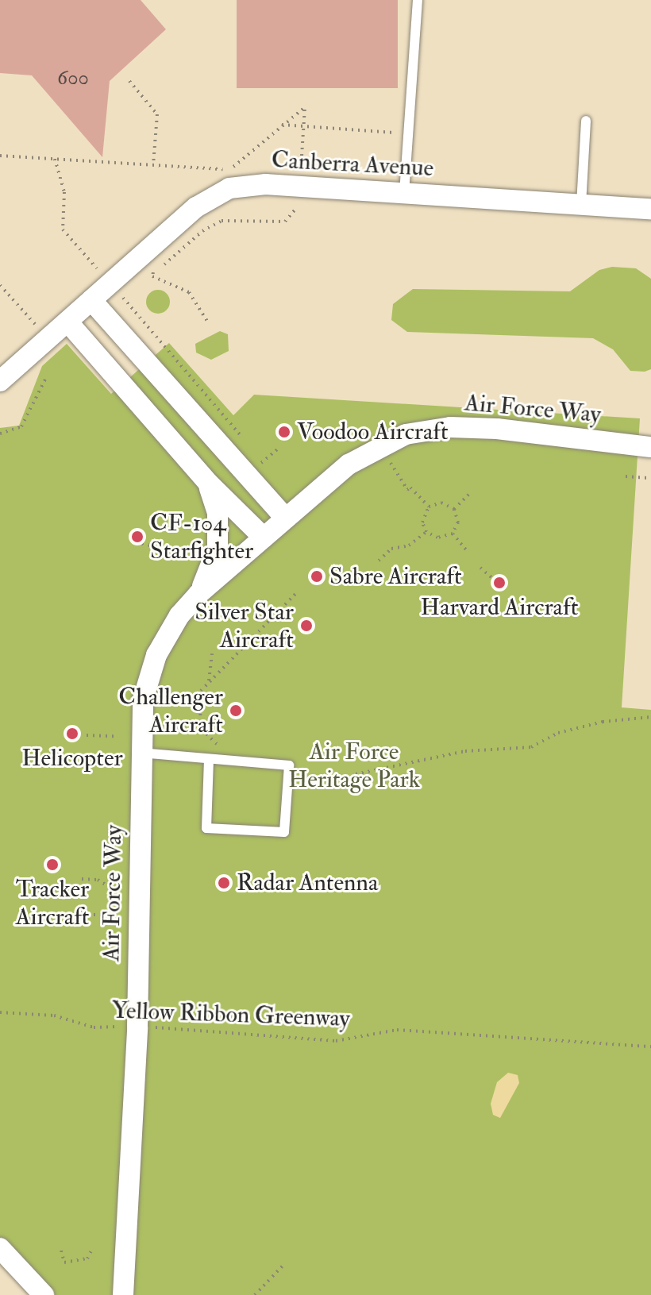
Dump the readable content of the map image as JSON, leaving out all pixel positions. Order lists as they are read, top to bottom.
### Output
{
  "streets": {
    "street": ["Canberra Avenue", "Air Force Way"],
    "path": ["Yellow Ribbon Greenway"]
  },
  "crossings": [
    ["Air Force Way", "Yellow Ribbon Greenway"]
  ],
  "parks": ["Air Force Heritage Park"],
  "places": [
    "Voodoo Aircraft",
    "CF-104 Starfighter",
    "Sabre Aircraft",
    "Harvard Aircraft",
    "Silver Star Aircraft",
    "Challenger Aircraft",
    "Helicopter",
    "Tracker Aircraft",
    "Radar Antenna"
  ],
  "house_numbers": ["600"]
}
